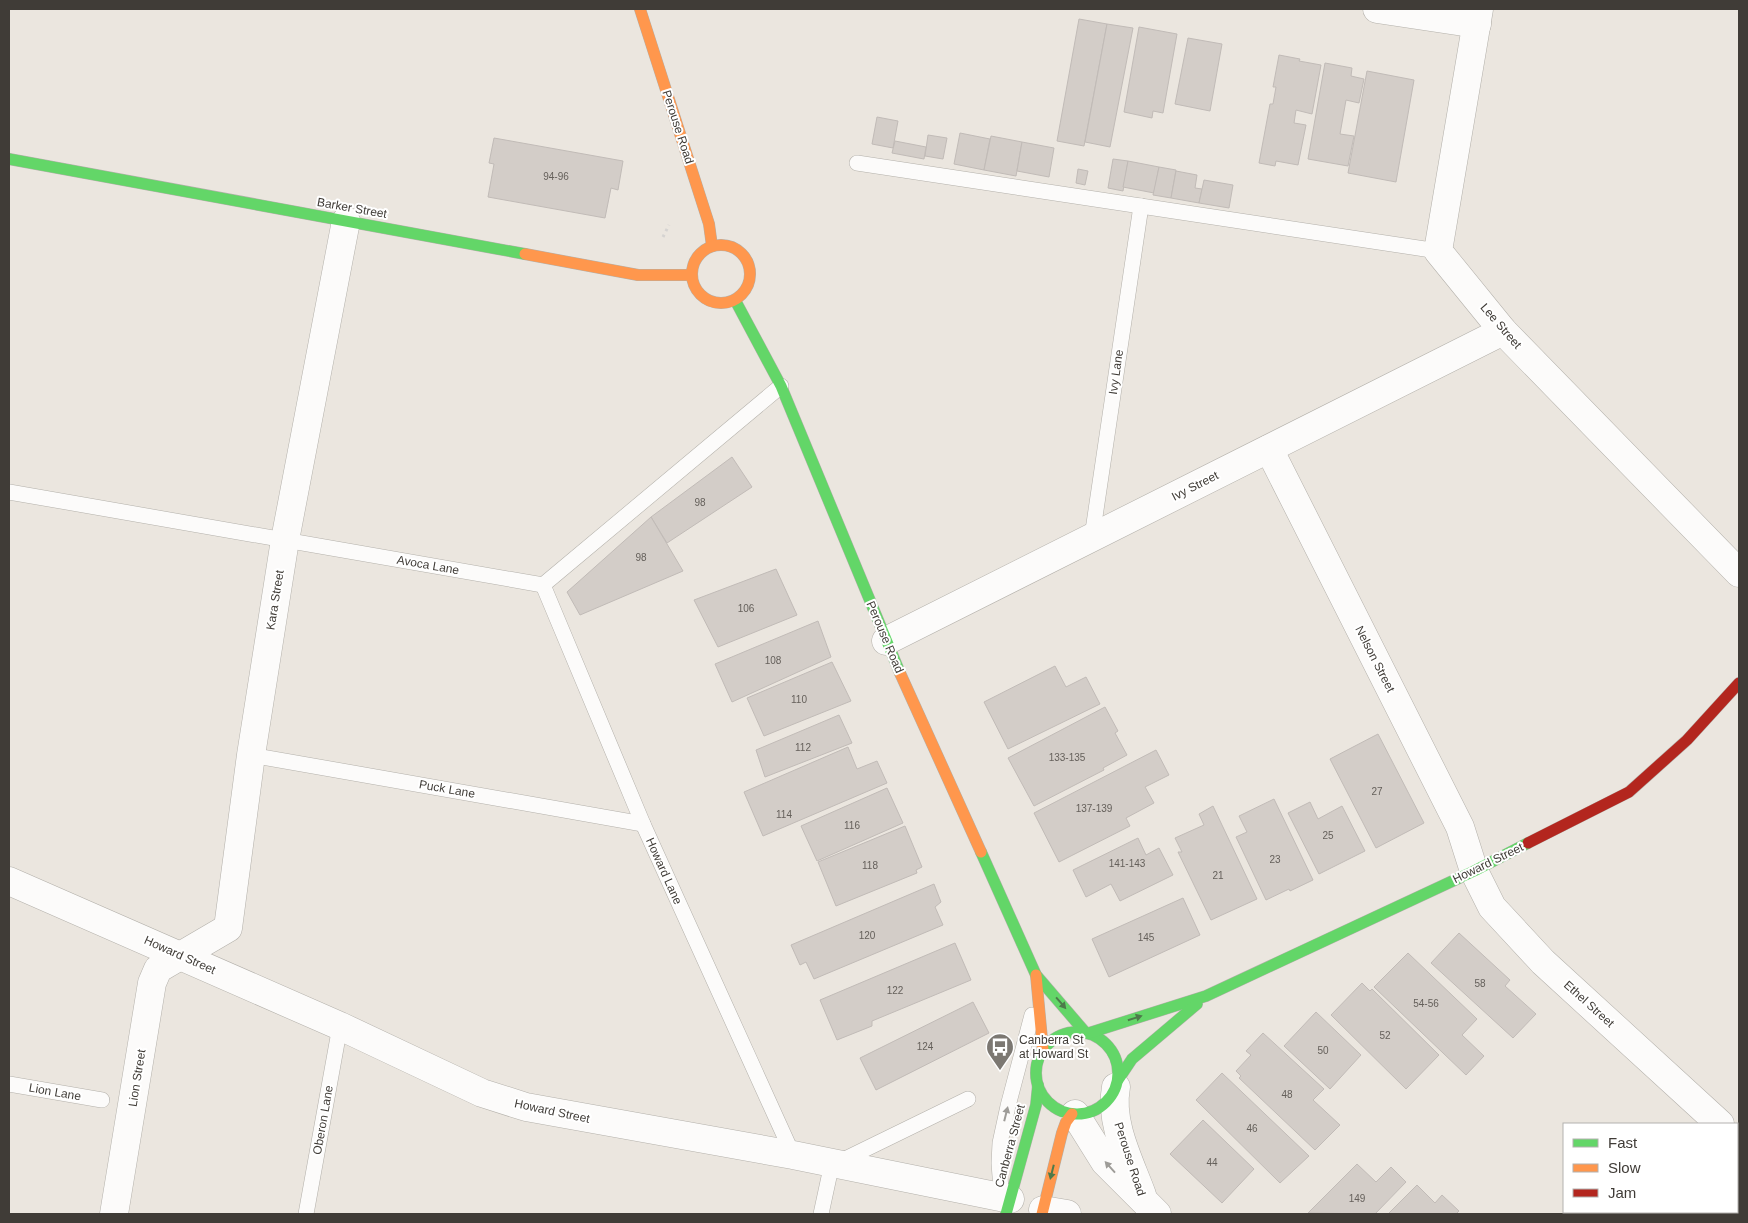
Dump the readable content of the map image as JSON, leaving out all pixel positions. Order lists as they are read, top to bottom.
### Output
{
  "streets": {
    "street": [
      "Perouse Road",
      "Barker Street",
      "Lee Street",
      "Ivy Street",
      "Kara Street",
      "Nelson Street",
      "Howard Street",
      "Ethel Street",
      "Lion Street",
      "Canberra Street"
    ],
    "lane": [
      "Ivy Lane",
      "Avoca Lane",
      "Puck Lane",
      "Howard Lane",
      "Lion Lane",
      "Oberon Lane"
    ]
  },
  "crossings": [
    ["Perouse Road", "Barker Street"],
    ["Perouse Road", "Ivy Street"],
    ["Perouse Road", "Howard Street"],
    ["Perouse Road", "Canberra Street"],
    ["Barker Street", "Kara Street"],
    ["Lee Street", "Ivy Street"],
    ["Ivy Lane", "Ivy Street"],
    ["Ivy Street", "Nelson Street"],
    ["Avoca Lane", "Kara Street"],
    ["Avoca Lane", "Howard Lane"],
    ["Kara Street", "Puck Lane"],
    ["Kara Street", "Howard Street"],
    ["Kara Street", "Lion Street"],
    ["Nelson Street", "Howard Street"],
    ["Nelson Street", "Ethel Street"],
    ["Puck Lane", "Howard Lane"],
    ["Howard Street", "Howard Lane"],
    ["Howard Street", "Ethel Street"],
    ["Howard Street", "Lion Street"],
    ["Howard Street", "Oberon Lane"],
    ["Howard Street", "Canberra Street"]
  ],
  "places": {
    "bus stop": ["Canberra St at Howard St"]
  },
  "house_numbers": [
    "94-96",
    "98",
    "98",
    "106",
    "108",
    "110",
    "112",
    "133-135",
    "27",
    "137-139",
    "114",
    "116",
    "25",
    "23",
    "141-143",
    "118",
    "21",
    "120",
    "145",
    "58",
    "122",
    "54-56",
    "52",
    "124",
    "50",
    "48",
    "46",
    "44",
    "149"
  ],
  "legend": ["Fast", "Slow", "Jam"]
}
